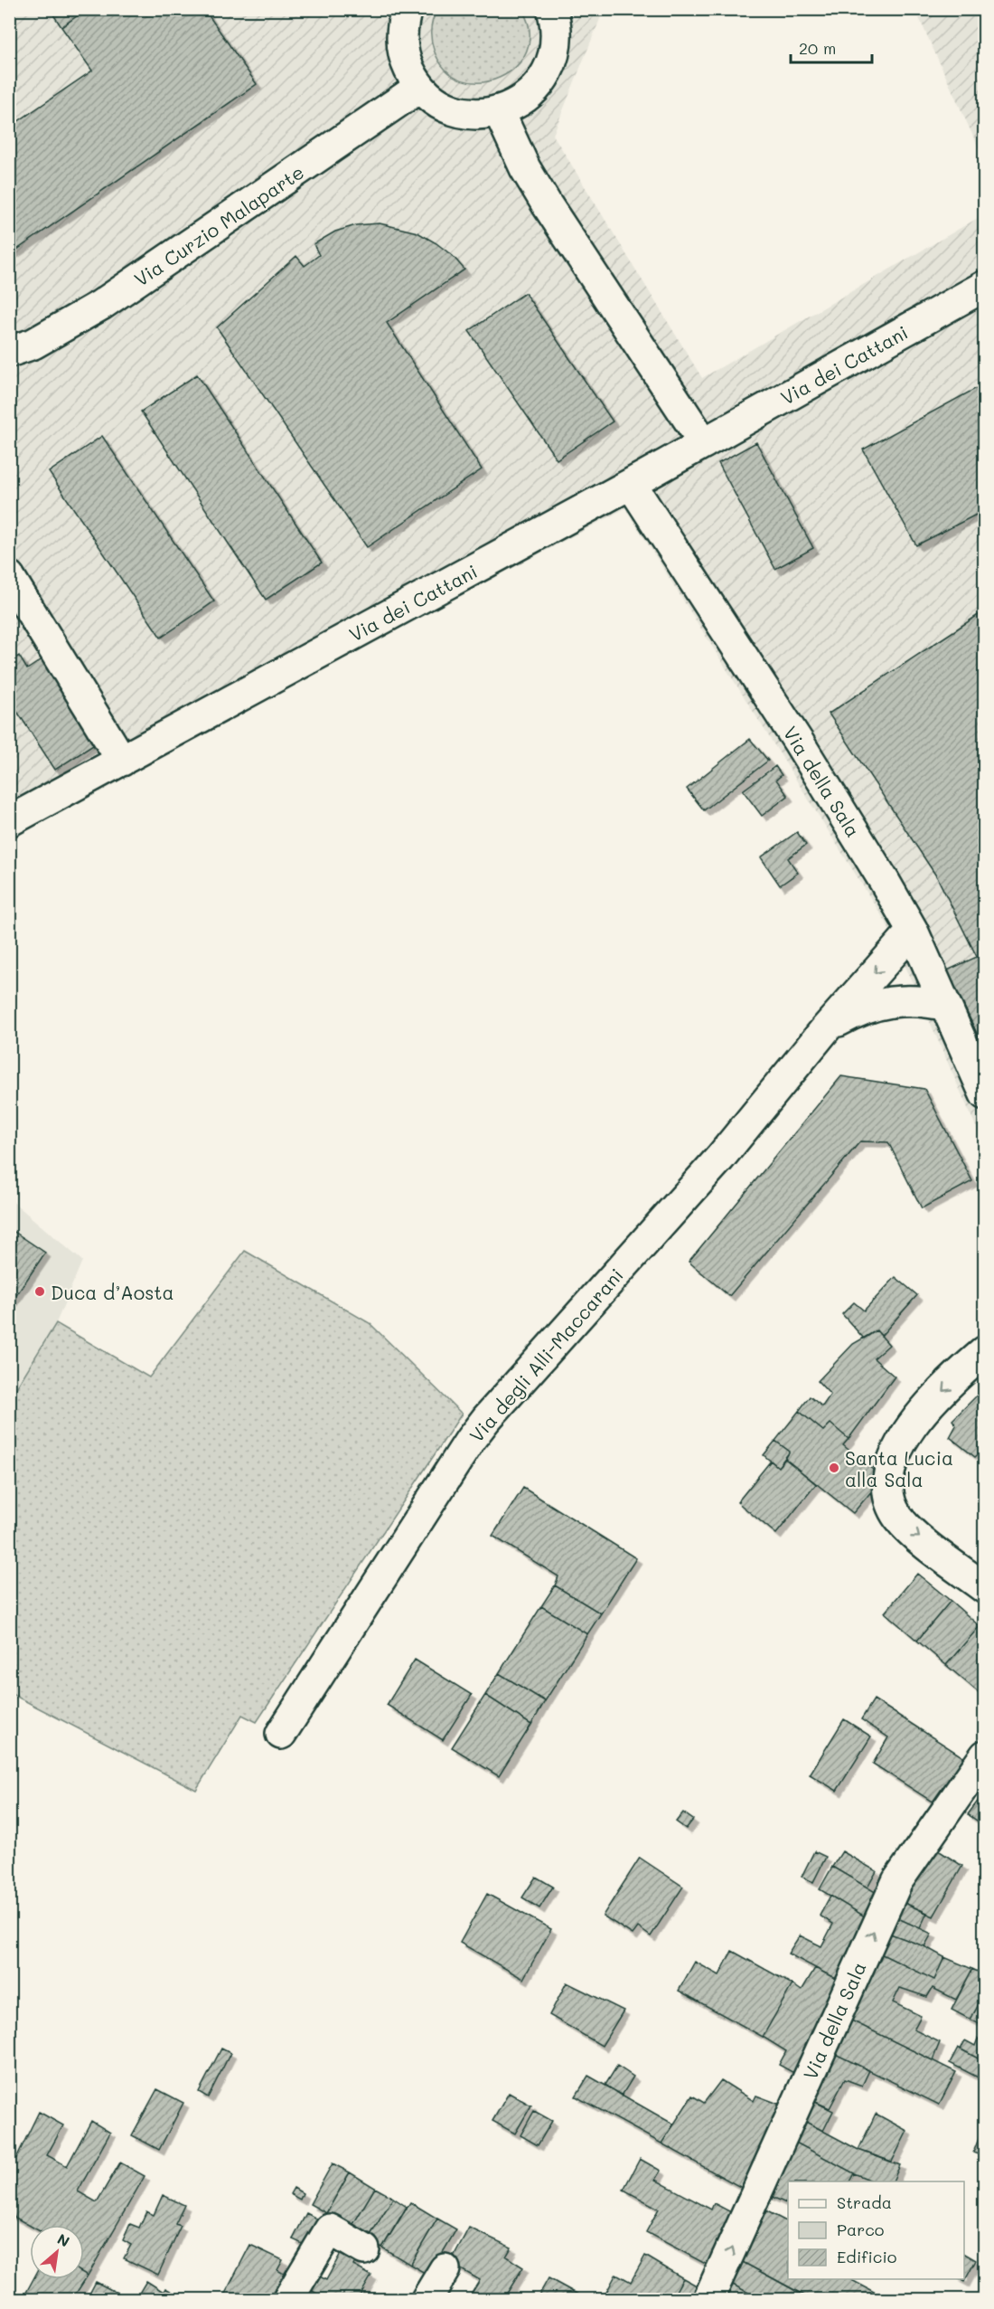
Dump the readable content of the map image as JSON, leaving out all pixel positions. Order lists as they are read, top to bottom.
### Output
{
  "streets": {
    "street": [
      "Via Curzio Malaparte",
      "Via dei Cattani",
      "Via della Sala",
      "Via degli Alli-Maccarani"
    ]
  },
  "crossings": [
    ["Via dei Cattani", "Via della Sala"],
    ["Via della Sala", "Via degli Alli-Maccarani"]
  ],
  "one_way": ["Via della Sala"],
  "places": ["Duca d’Aosta", "Santa Lucia alla Sala"],
  "legend": ["Strada", "Parco", "Edificio"],
  "scale_bar": "20 m",
  "north": "top right"
}
